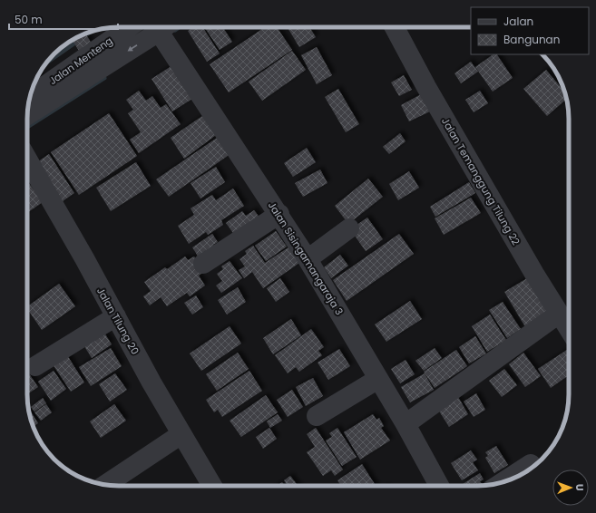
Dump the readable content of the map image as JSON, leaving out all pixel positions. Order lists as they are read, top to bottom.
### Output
{
  "streets": {
    "street": [
      "Jalan Menteng",
      "Jalan Temanggung Tilung 22",
      "Jalan Sisingamangaraja 3",
      "Jalan Tilung 20"
    ]
  },
  "legend": ["Jalan", "Bangunan"],
  "scale_bar": "50 m",
  "north": "right"
}
